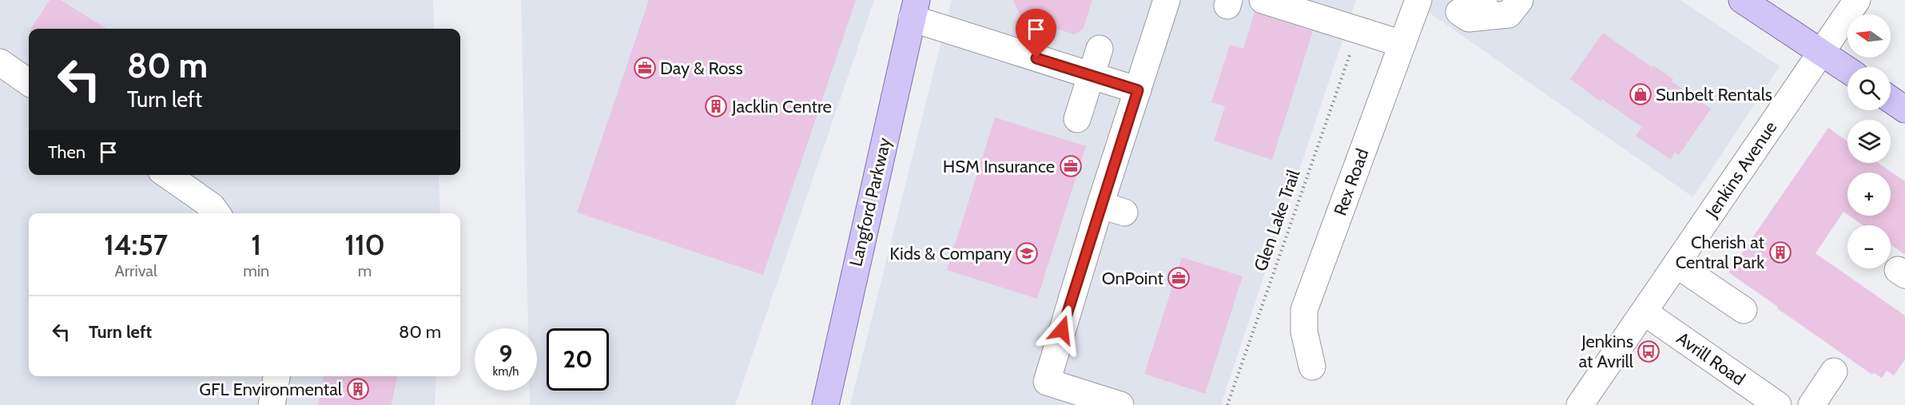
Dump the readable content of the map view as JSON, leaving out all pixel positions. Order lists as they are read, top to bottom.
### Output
{
  "streets": {
    "main road": ["Langford Parkway"],
    "street": ["Jenkins Avenue", "Rex Road", "Avrill Road"],
    "path": ["Glen Lake Trail"]
  },
  "crossings": [
    ["Jenkins Avenue", "Avrill Road"]
  ],
  "places": {
    "office": ["Day & Ross", "HSM Insurance", "OnPoint"],
    "shop": ["Sunbelt Rentals"],
    "building": ["Jacklin Centre", "Cherish at Central Park", "GFL Environmental"],
    "school or university": ["Kids & Company"],
    "bus stop": ["Jenkins at Avrill"]
  },
  "north": "left",
  "page": {
    "map_buttons": ["+", "−"],
    "turn": ["80 m", "Turn left"],
    "then": "Then",
    "eta": [
      "14:57",
      "Arrival",
      "1",
      "min",
      "110",
      "m"
    ],
    "list": [
      {
        "name": "Turn left",
        "value": "80 m"
      }
    ],
    "speed": "9 km/h",
    "limit": "20"
  }
}
